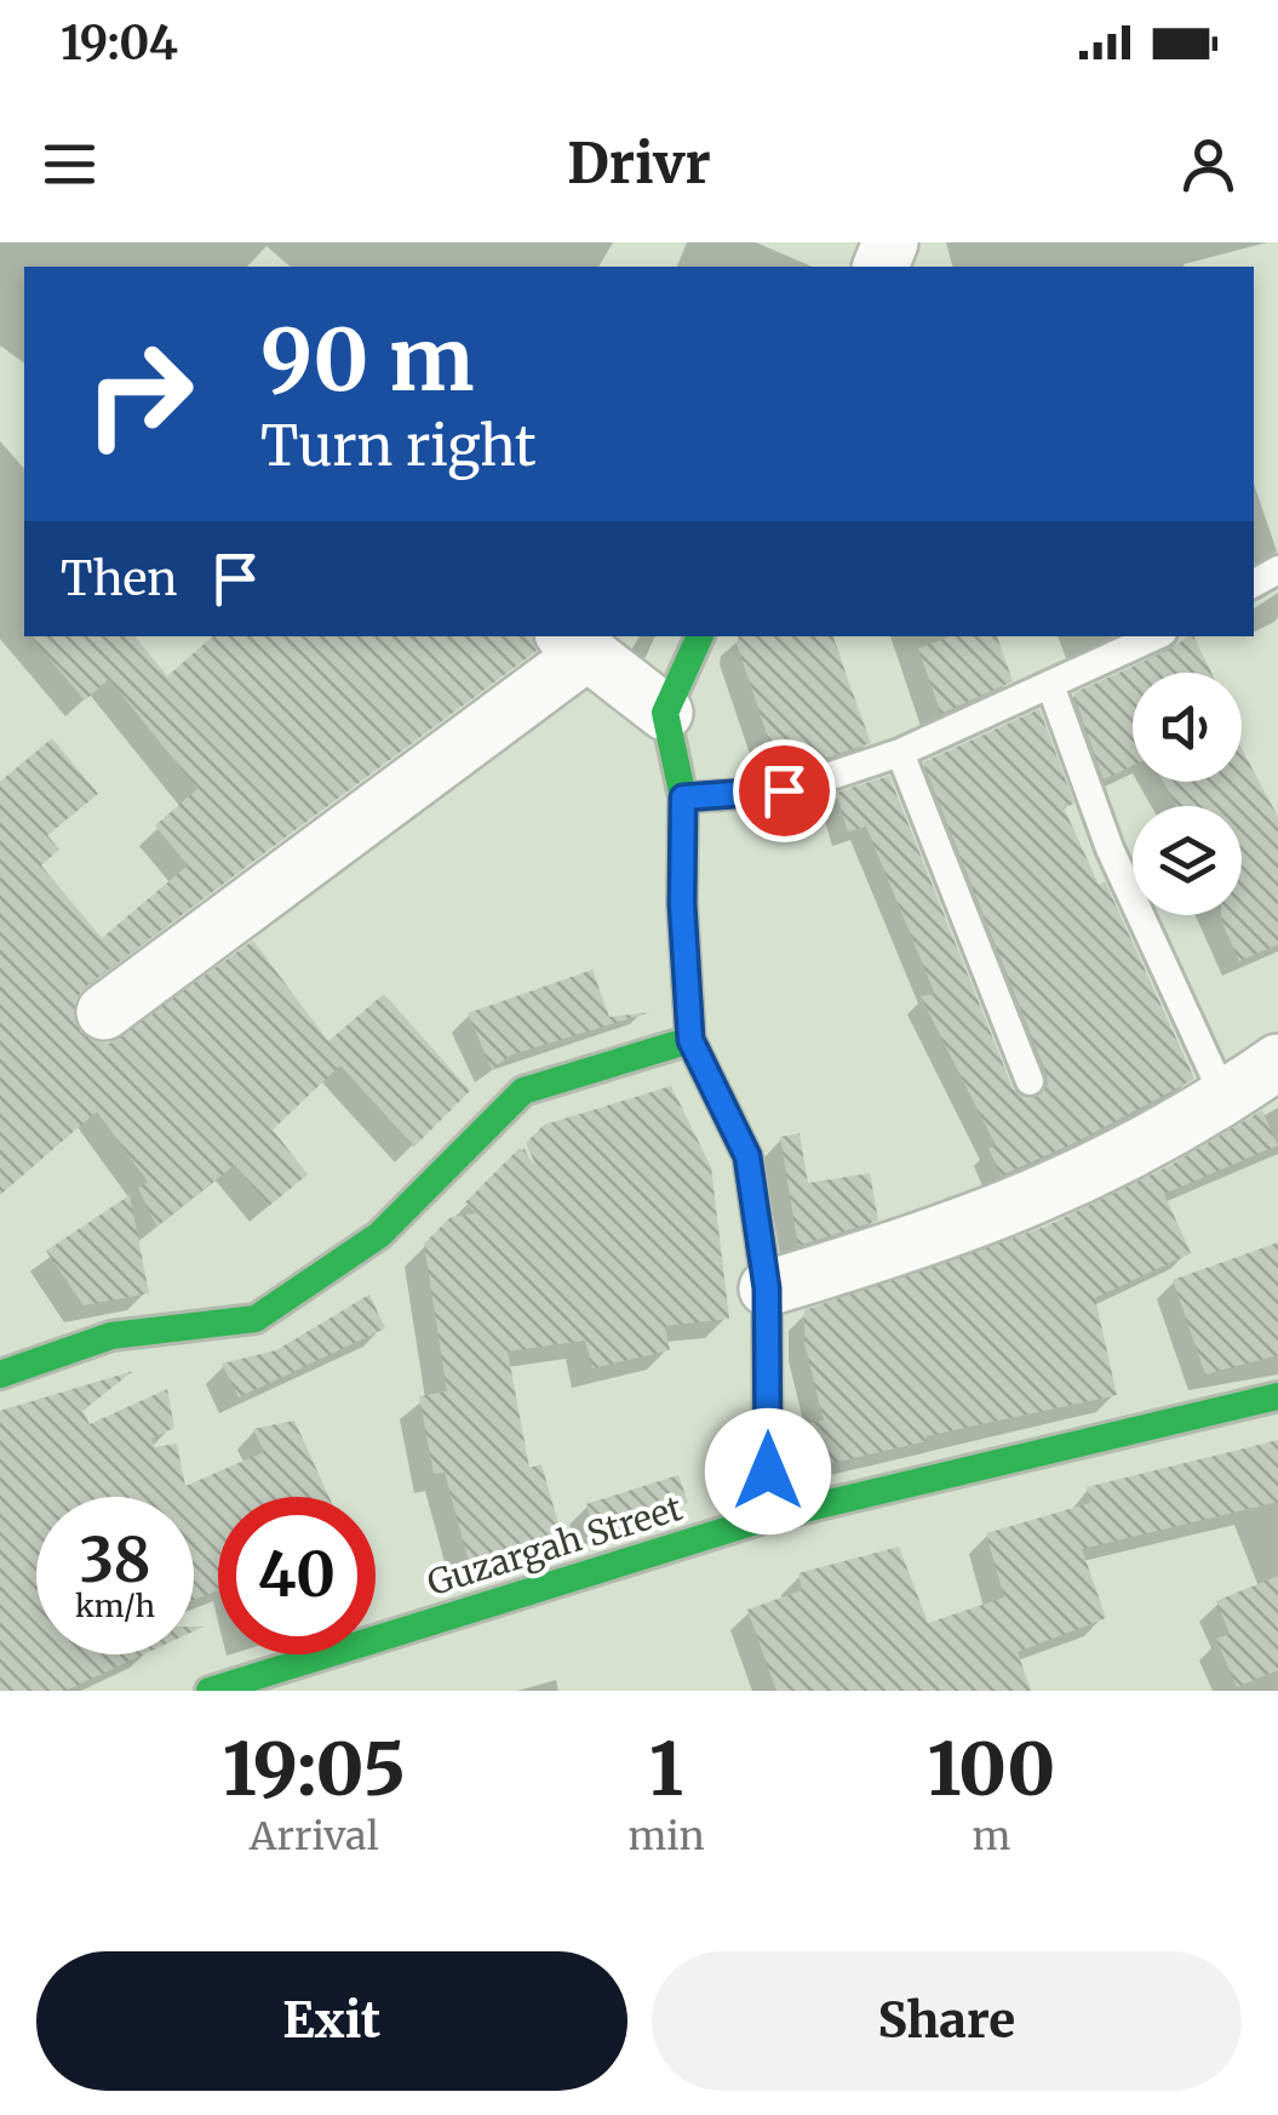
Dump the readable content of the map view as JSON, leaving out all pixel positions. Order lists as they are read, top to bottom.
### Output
{
  "streets": {
    "street": ["Guzargah Street"]
  },
  "page": {
    "status": "19:04",
    "header": "Drivr",
    "turn": ["90 m", "Turn right"],
    "then": "Then",
    "speed": "38 km/h",
    "limit": "40",
    "eta": [
      "19:05",
      "Arrival",
      "1",
      "min",
      "100",
      "m"
    ],
    "buttons": ["Exit", "Share"]
  }
}
